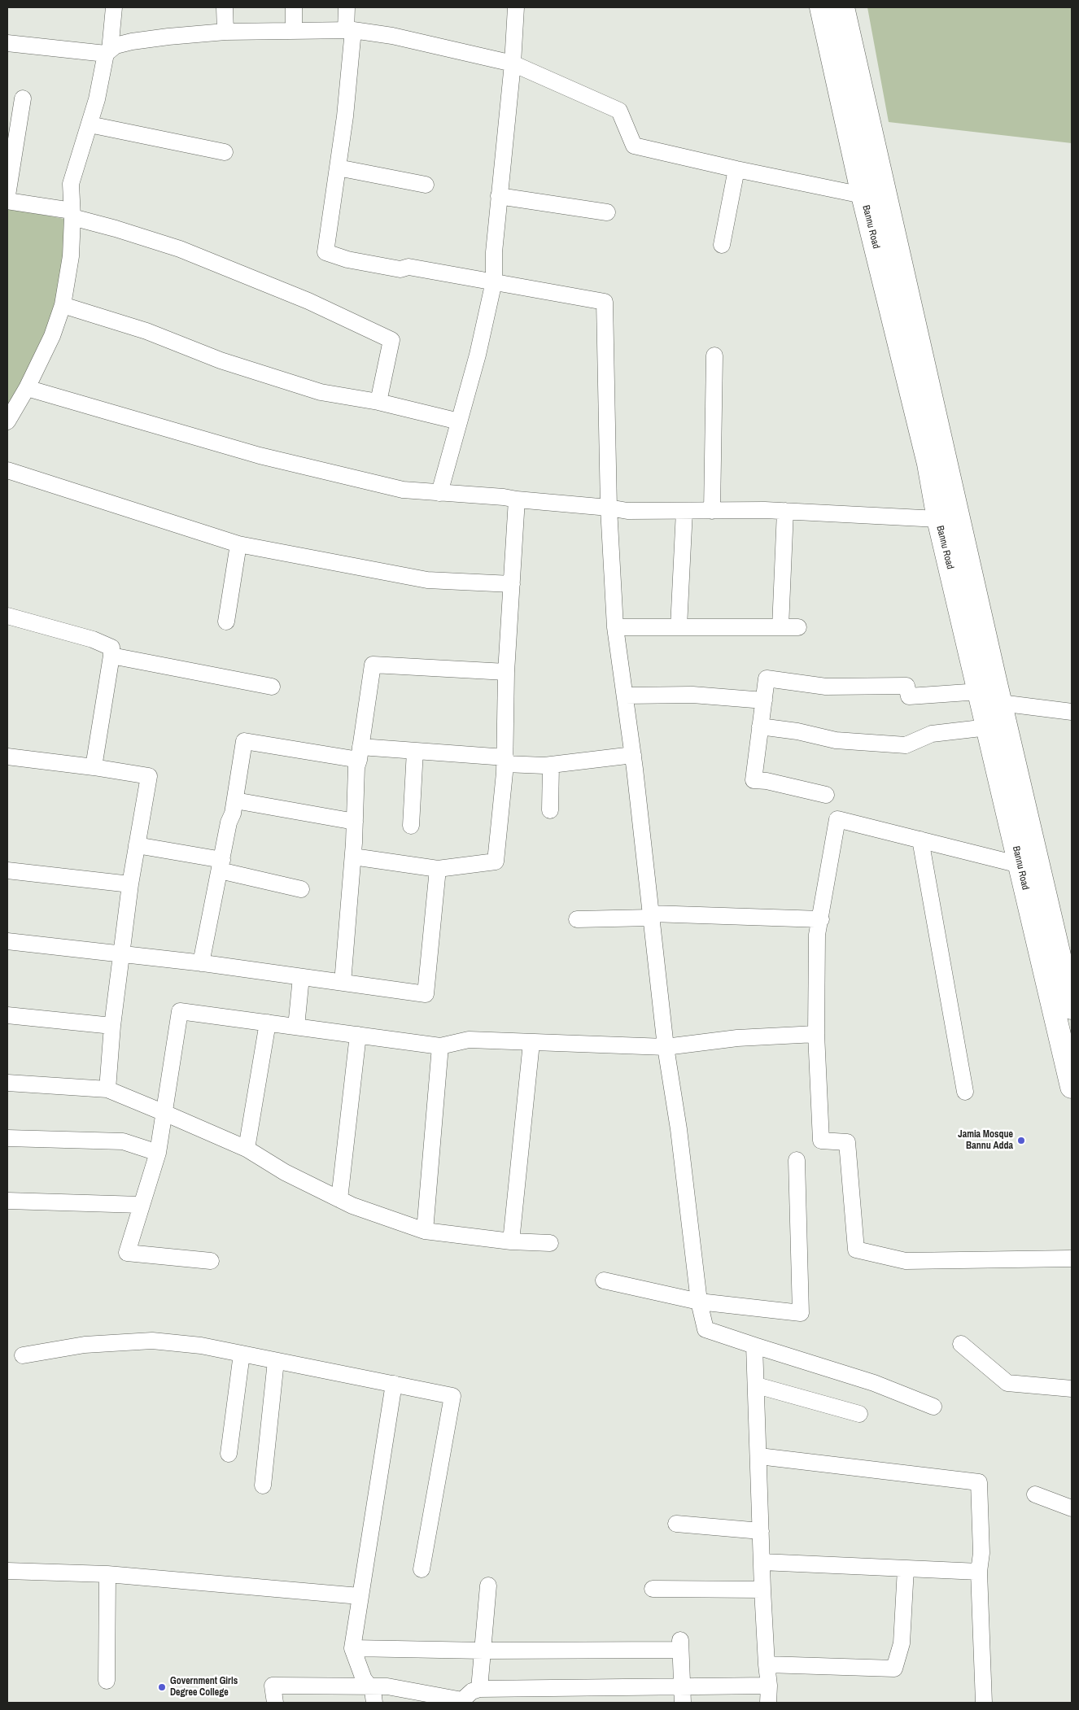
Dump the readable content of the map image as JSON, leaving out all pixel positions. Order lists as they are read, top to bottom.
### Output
{
  "streets": {
    "highway": ["Bannu Road"]
  },
  "places": ["Jamia Mosque Bannu Adda", "Government Girls Degree College"]
}
